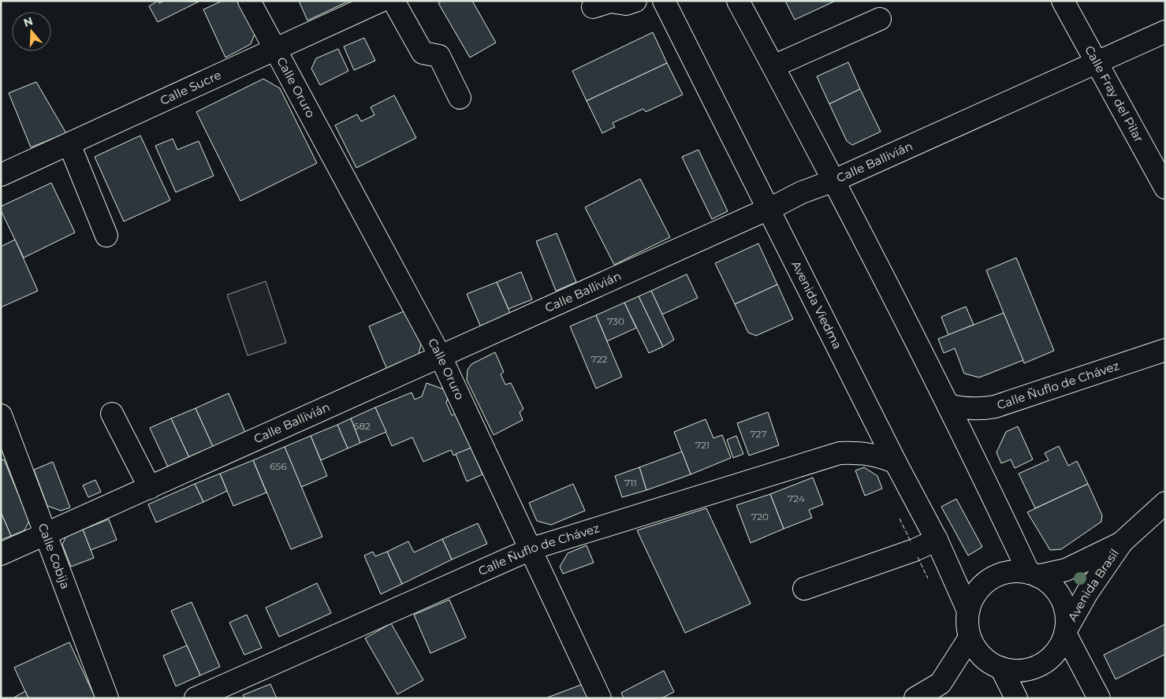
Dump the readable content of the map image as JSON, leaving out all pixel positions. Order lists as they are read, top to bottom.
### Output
{
  "streets": {
    "street": [
      "Calle Sucre",
      "Calle Oruro",
      "Calle Fray del Pilar",
      "Calle Ballivián",
      "Avenida Viedma",
      "Calle Ñuflo de Chávez",
      "Calle Cobija",
      "Avenida Brasil"
    ]
  },
  "crossings": [
    ["Calle Sucre", "Calle Oruro"],
    ["Calle Oruro", "Calle Ballivián"],
    ["Calle Oruro", "Calle Ñuflo de Chávez"],
    ["Calle Fray del Pilar", "Calle Ballivián"],
    ["Calle Ballivián", "Avenida Viedma"],
    ["Calle Ballivián", "Calle Cobija"],
    ["Avenida Viedma", "Calle Ñuflo de Chávez"],
    ["Avenida Viedma", "Avenida Brasil"]
  ],
  "house_numbers": [
    "730",
    "722",
    "682",
    "727",
    "721",
    "656",
    "711",
    "724",
    "720"
  ],
  "north": "top"
}
